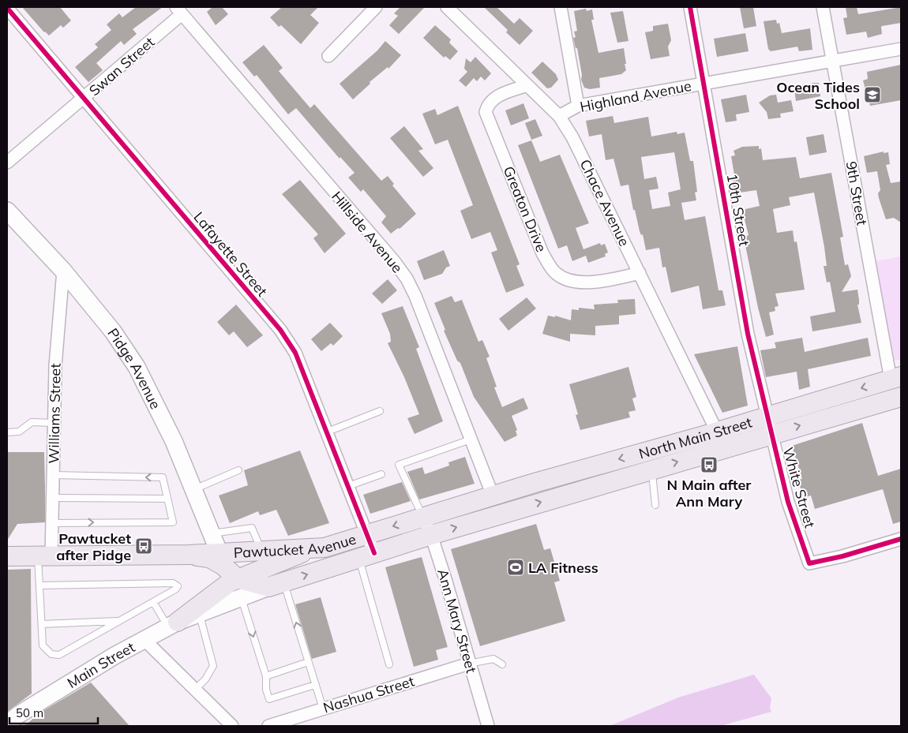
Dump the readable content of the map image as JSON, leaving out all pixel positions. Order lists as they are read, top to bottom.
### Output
{
  "streets": {
    "main road": ["North Main Street", "Pawtucket Avenue", "Main Street"],
    "street": [
      "Swan Street",
      "Highland Avenue",
      "9th Street",
      "Chace Avenue",
      "Greaton Drive",
      "10th Street",
      "Hillside Avenue",
      "Lafayette Street",
      "Pidge Avenue",
      "Williams Street",
      "White Street",
      "Ann Mary Street",
      "Nashua Street"
    ]
  },
  "crossings": [
    ["Swan Street", "Hillside Avenue"],
    ["Swan Street", "Lafayette Street"],
    ["Highland Avenue", "9th Street"],
    ["Highland Avenue", "Chace Avenue"],
    ["Highland Avenue", "10th Street"],
    ["9th Street", "North Main Street"],
    ["Chace Avenue", "Greaton Drive"],
    ["Chace Avenue", "North Main Street"],
    ["10th Street", "North Main Street"],
    ["10th Street", "White Street"],
    ["Hillside Avenue", "North Main Street"],
    ["Hillside Avenue", "Pawtucket Avenue"],
    ["Lafayette Street", "Pawtucket Avenue"],
    ["Pidge Avenue", "Williams Street"],
    ["Pidge Avenue", "Pawtucket Avenue"],
    ["Williams Street", "Pawtucket Avenue"],
    ["North Main Street", "White Street"],
    ["North Main Street", "Pawtucket Avenue"],
    ["Pawtucket Avenue", "Ann Mary Street"],
    ["Pawtucket Avenue", "Main Street"],
    ["Ann Mary Street", "Nashua Street"]
  ],
  "places": {
    "school or university": ["Ocean Tides School"],
    "bus stop": ["N Main after Ann Mary", "Pawtucket after Pidge"],
    "sports": ["LA Fitness"]
  },
  "scale_bar": "50 m"
}
